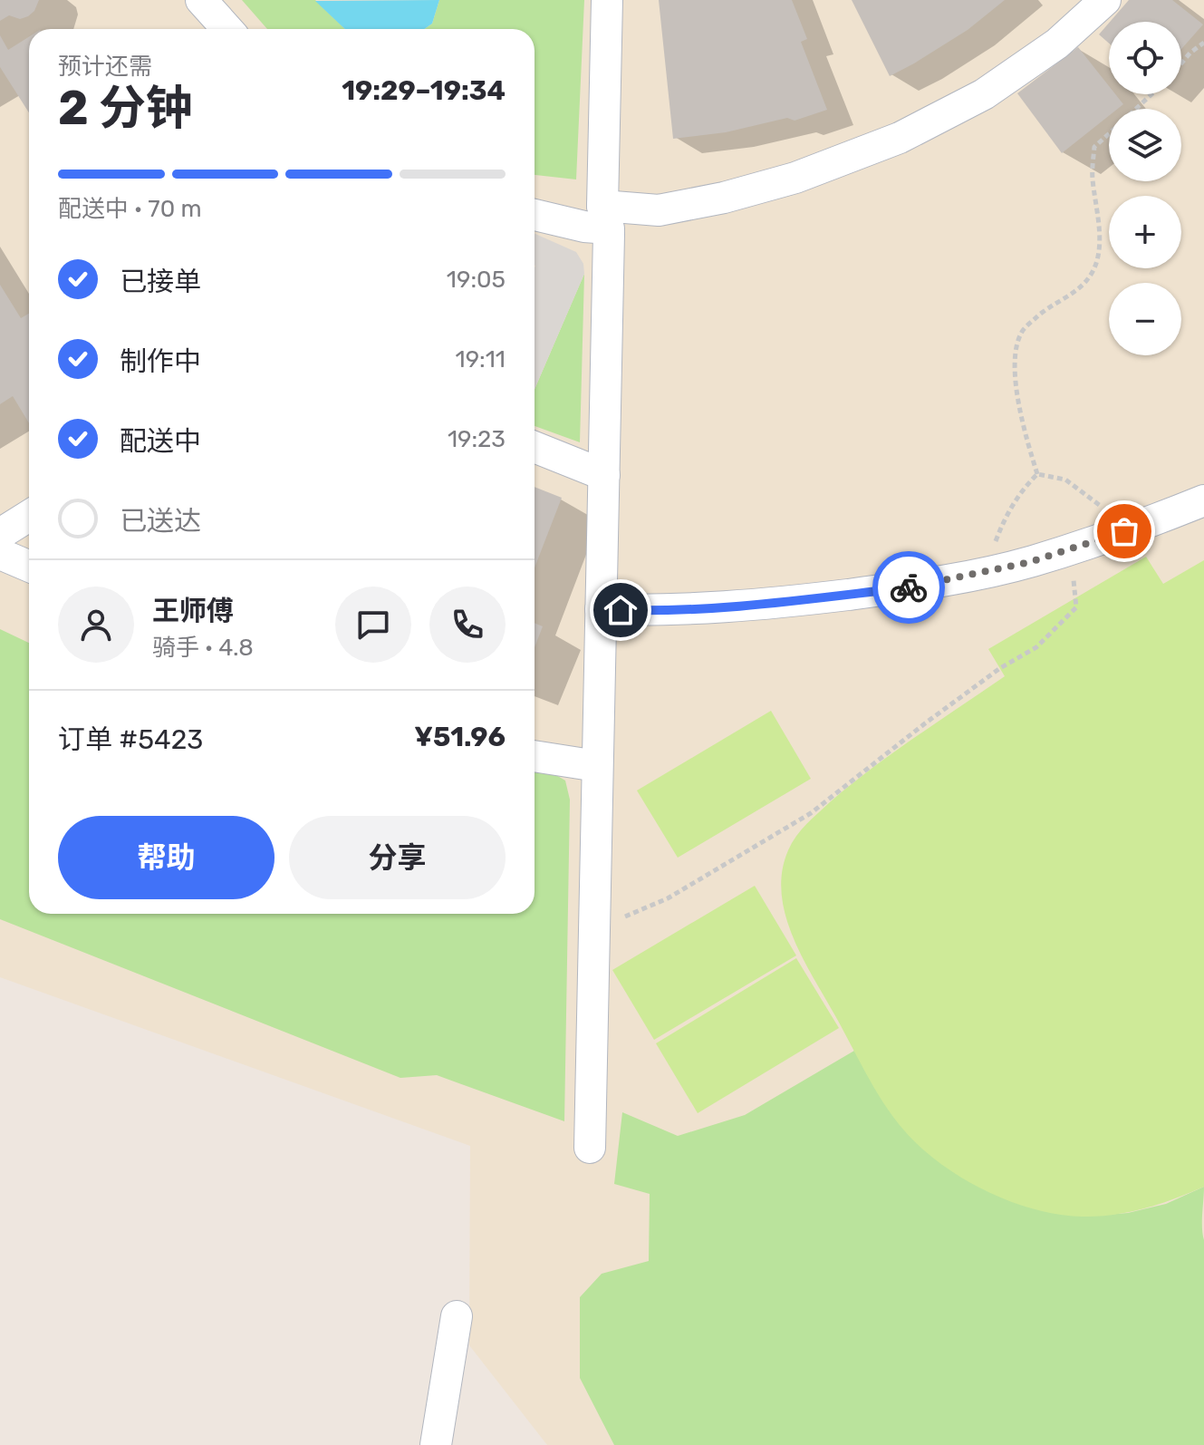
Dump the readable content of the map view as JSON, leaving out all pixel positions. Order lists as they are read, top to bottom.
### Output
{
  "page": {
    "map_buttons": ["+", "−"],
    "heading": ["2 分钟", "预计还需", "19:29–19:34"],
    "panel": [
      "王师傅",
      "骑手 · 4.8",
      "订单 #5423",
      "¥51.96"
    ],
    "bar": "配送中 · 70 m",
    "list": [
      ["已接单", "19:05"],
      ["制作中", "19:11"],
      ["配送中", "19:23"],
      "已送达"
    ],
    "buttons": ["帮助", "分享"]
  }
}
